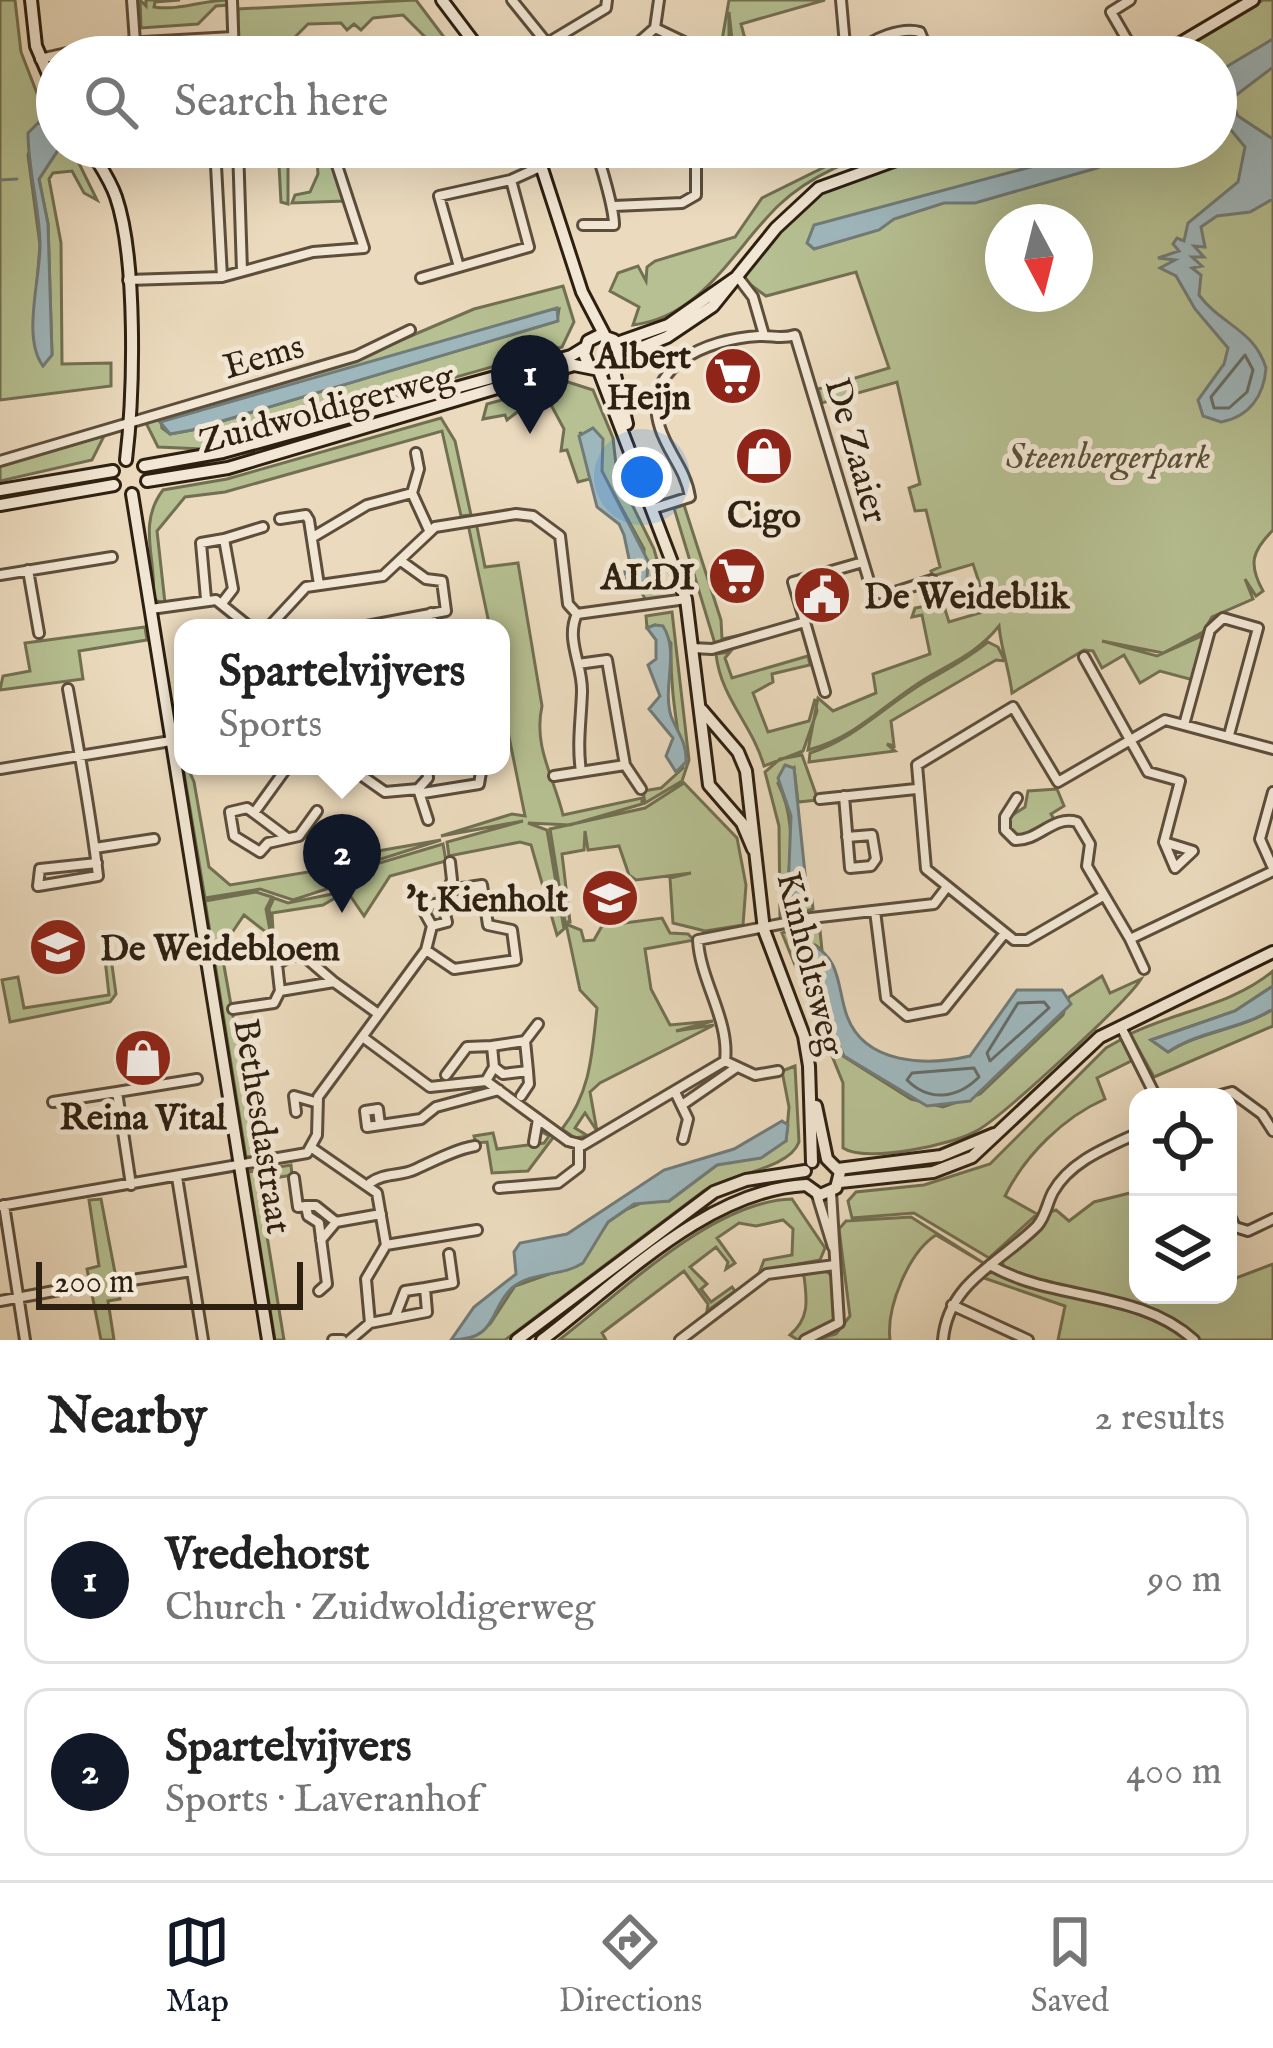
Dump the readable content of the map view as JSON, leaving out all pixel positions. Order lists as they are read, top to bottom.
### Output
{
  "streets": {
    "street": [
      "Eems",
      "Zuidwoldigerweg",
      "De Zaaier",
      "Kinholtsweg",
      "Bethesdastraat"
    ]
  },
  "crossings": [
    ["Zuidwoldigerweg", "Kinholtsweg"],
    ["Zuidwoldigerweg", "Bethesdastraat"]
  ],
  "parks": ["Steenbergerpark"],
  "places": {
    "supermarket": ["Albert Heijn", "ALDI"],
    "shop": ["Cigo", "Reina Vital"],
    "public building": ["De Weideblik"],
    "school or university": ["'t Kienholt", "De Weidebloem"]
  },
  "scale_bar": "200 m",
  "north": "bottom",
  "page": {
    "search": "Search here",
    "pins": ["1", "2"],
    "popup": ["Spartelvijvers", "Sports"],
    "scale": "200 m",
    "heading": ["Nearby", "2 results"],
    "list": [
      {
        "mark": "1",
        "name": "Vredehorst",
        "note": "Church · Zuidwoldigerweg",
        "value": "90 m"
      },
      {
        "mark": "2",
        "name": "Spartelvijvers",
        "note": "Sports · Laveranhof",
        "value": "400 m"
      }
    ],
    "nav": ["Map", "Directions", "Saved"]
  }
}
